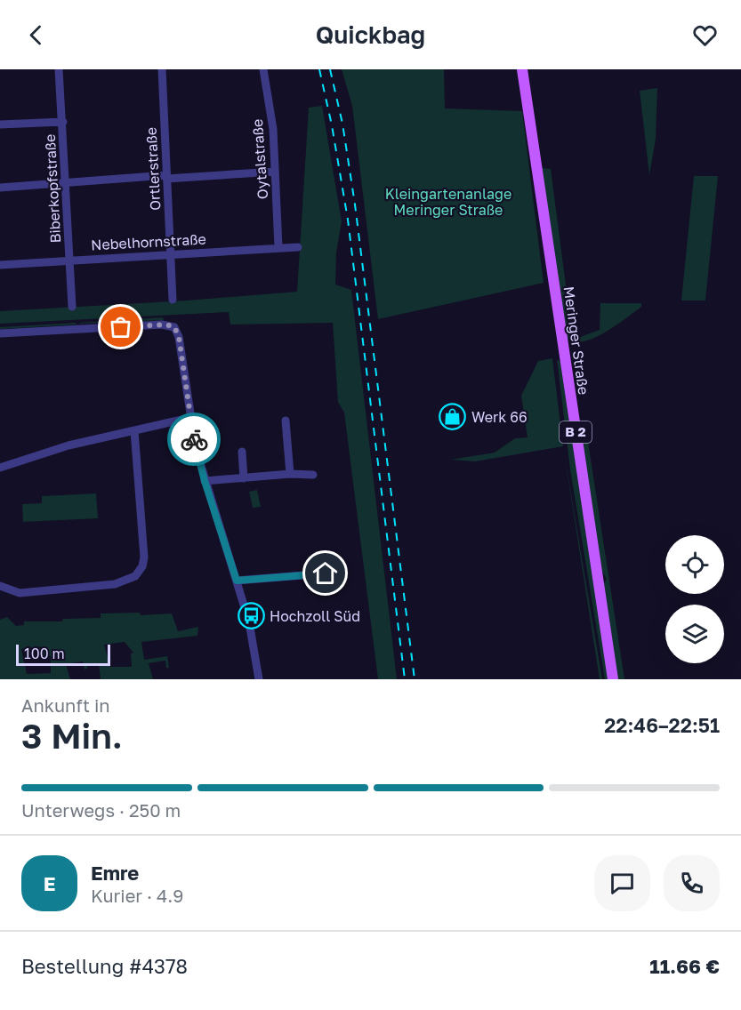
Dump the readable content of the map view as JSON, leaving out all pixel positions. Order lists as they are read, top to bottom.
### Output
{
  "streets": {
    "main road": ["Meringer Straße", "B 2"],
    "street": [
      "Oytalstraße",
      "Ortlerstraße",
      "Biberkopfstraße",
      "Nebelhornstraße"
    ]
  },
  "crossings": [
    ["Oytalstraße", "Nebelhornstraße"],
    ["Ortlerstraße", "Nebelhornstraße"],
    ["Biberkopfstraße", "Nebelhornstraße"]
  ],
  "parks": ["Kleingartenanlage Meringer Straße"],
  "places": {
    "shop": ["Werk 66"],
    "bus stop": ["Hochzoll Süd"]
  },
  "scale_bar": "100 m",
  "page": {
    "header": "Quickbag",
    "scale": "100 m",
    "heading": ["3 Min.", "Ankunft in", "22:46–22:51"],
    "panel": [
      "Emre",
      "Kurier · 4.9",
      "Bestellung #4378",
      "11.66 €"
    ],
    "bar": "Unterwegs · 250 m",
    "round": "E"
  }
}
